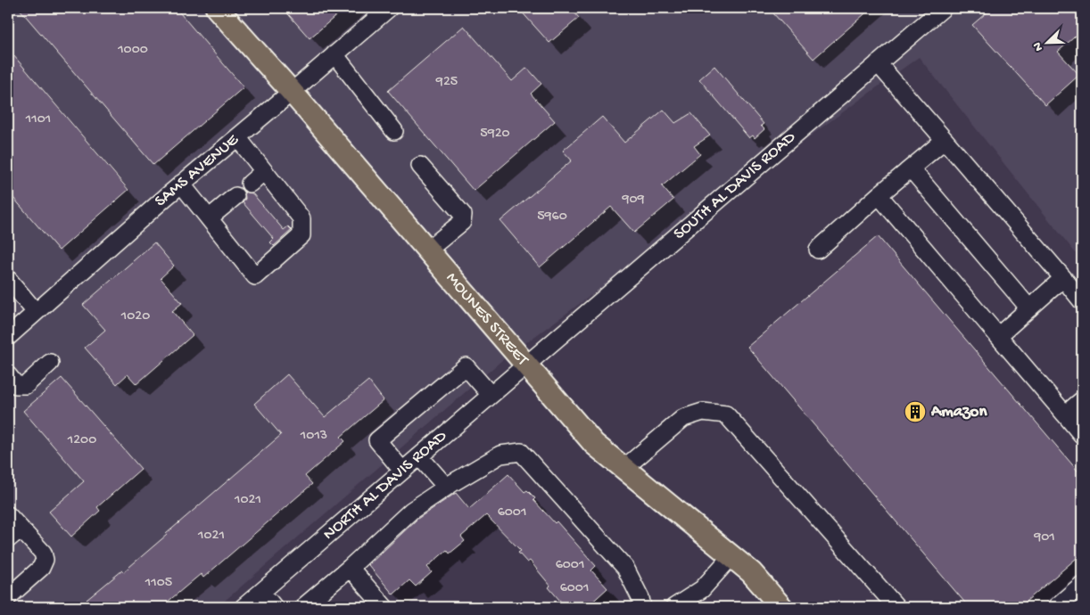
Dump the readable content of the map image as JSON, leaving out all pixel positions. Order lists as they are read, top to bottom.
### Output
{
  "streets": {
    "main road": ["MOUNES STREET"],
    "street": ["SAMS AVENUE", "SOUTH AL DAVIS ROAD", "NORTH AL DAVIS ROAD"]
  },
  "crossings": [
    ["SAMS AVENUE", "MOUNES STREET"],
    ["SOUTH AL DAVIS ROAD", "MOUNES STREET"],
    ["SOUTH AL DAVIS ROAD", "NORTH AL DAVIS ROAD"],
    ["MOUNES STREET", "NORTH AL DAVIS ROAD"]
  ],
  "places": {
    "building": ["Amazon"]
  },
  "house_numbers": [
    "1000",
    "925",
    "1101",
    "5920",
    "909",
    "5960",
    "1020",
    "1013",
    "1200",
    "1021",
    "6001",
    "1021",
    "901",
    "6001",
    "1105",
    "6001"
  ],
  "north": "bottom left"
}
